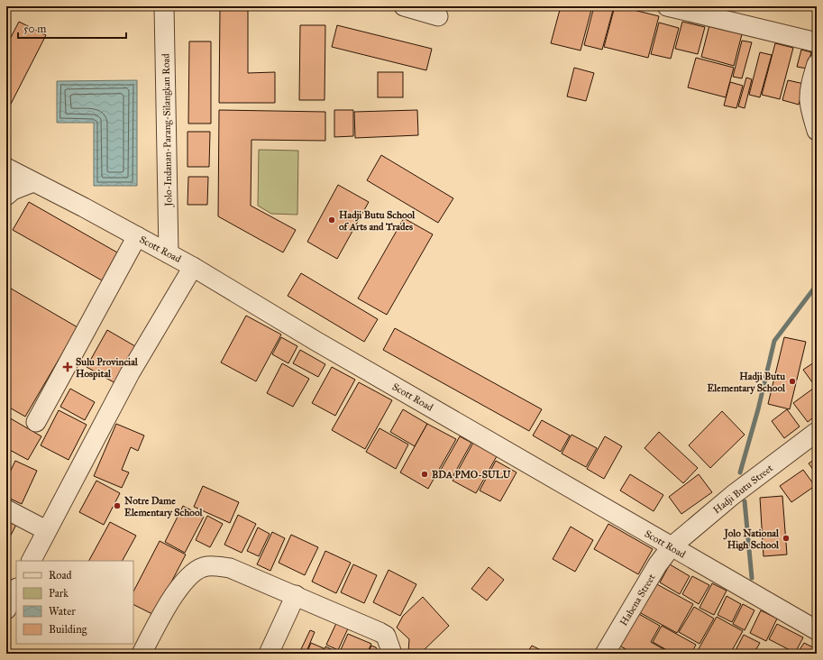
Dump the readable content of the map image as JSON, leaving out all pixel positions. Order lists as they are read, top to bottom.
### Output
{
  "streets": {
    "street": [
      "Jolo-Indanan-Parang-Silangkan Road",
      "Scott Road",
      "Hadji Butu Street",
      "Habena Street"
    ]
  },
  "crossings": [
    ["Jolo-Indanan-Parang-Silangkan Road", "Scott Road"],
    ["Scott Road", "Hadji Butu Street"],
    ["Scott Road", "Habena Street"],
    ["Hadji Butu Street", "Habena Street"]
  ],
  "places": {
    "other": [
      "Hadji Butu School of Arts and Trades",
      "Hadji Butu Elementary School",
      "BDA PMO-SULU",
      "Notre Dame Elementary School",
      "Jolo National High School"
    ],
    "health": ["Sulu Provincial Hospital"]
  },
  "legend": [
    "Road",
    "Park",
    "Water",
    "Building"
  ],
  "scale_bar": "50 m"
}
